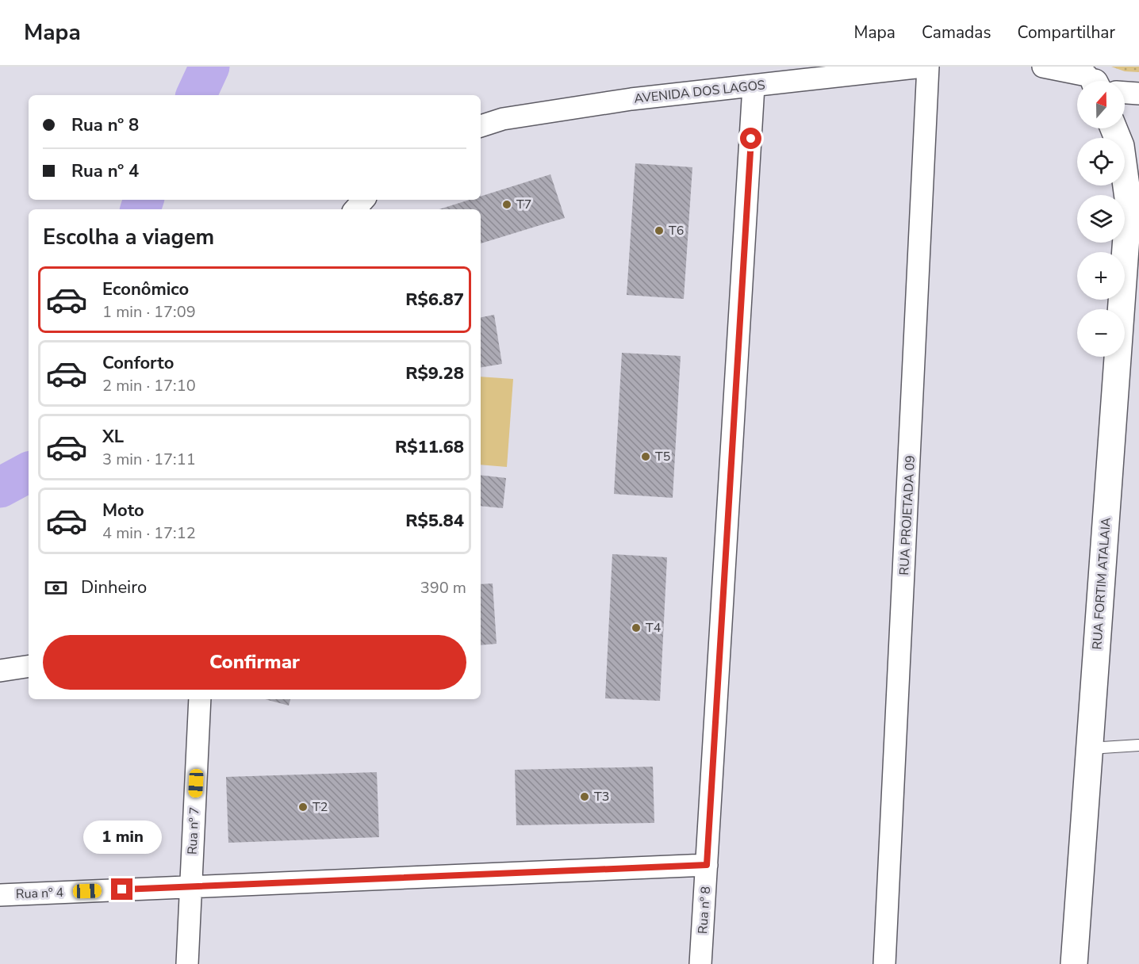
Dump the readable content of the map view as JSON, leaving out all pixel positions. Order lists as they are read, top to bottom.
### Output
{
  "streets": {
    "street": [
      "AVENIDA DOS LAGOS",
      "RUA PROJETADA 09",
      "RUA FORTIM ATALAIA",
      "Rua nº 7",
      "Rua nº 4",
      "Rua nº 8"
    ]
  },
  "crossings": [
    ["AVENIDA DOS LAGOS", "Rua nº 8"],
    ["Rua nº 7", "Rua nº 4"],
    ["Rua nº 4", "Rua nº 8"]
  ],
  "places": [
    "T7",
    "T6",
    "T5",
    "T4",
    "T3",
    "T2"
  ],
  "north": "top",
  "page": {
    "header": "Mapa",
    "nav": ["Mapa", "Camadas", "Compartilhar"],
    "map_buttons": ["+", "−"],
    "banner": ["Rua nº 8", "Rua nº 4"],
    "heading": "Escolha a viagem",
    "list": [
      {
        "name": "Econômico",
        "note": "1 min · 17:09",
        "value": "R$6.87"
      },
      {
        "name": "Conforto",
        "note": "2 min · 17:10",
        "value": "R$9.28"
      },
      {
        "name": "XL",
        "note": "3 min · 17:11",
        "value": "R$11.68"
      },
      {
        "name": "Moto",
        "note": "4 min · 17:12",
        "value": "R$5.84"
      }
    ],
    "pay": ["Dinheiro", "390 m"],
    "buttons": "Confirmar",
    "bubble": "1 min"
  }
}
